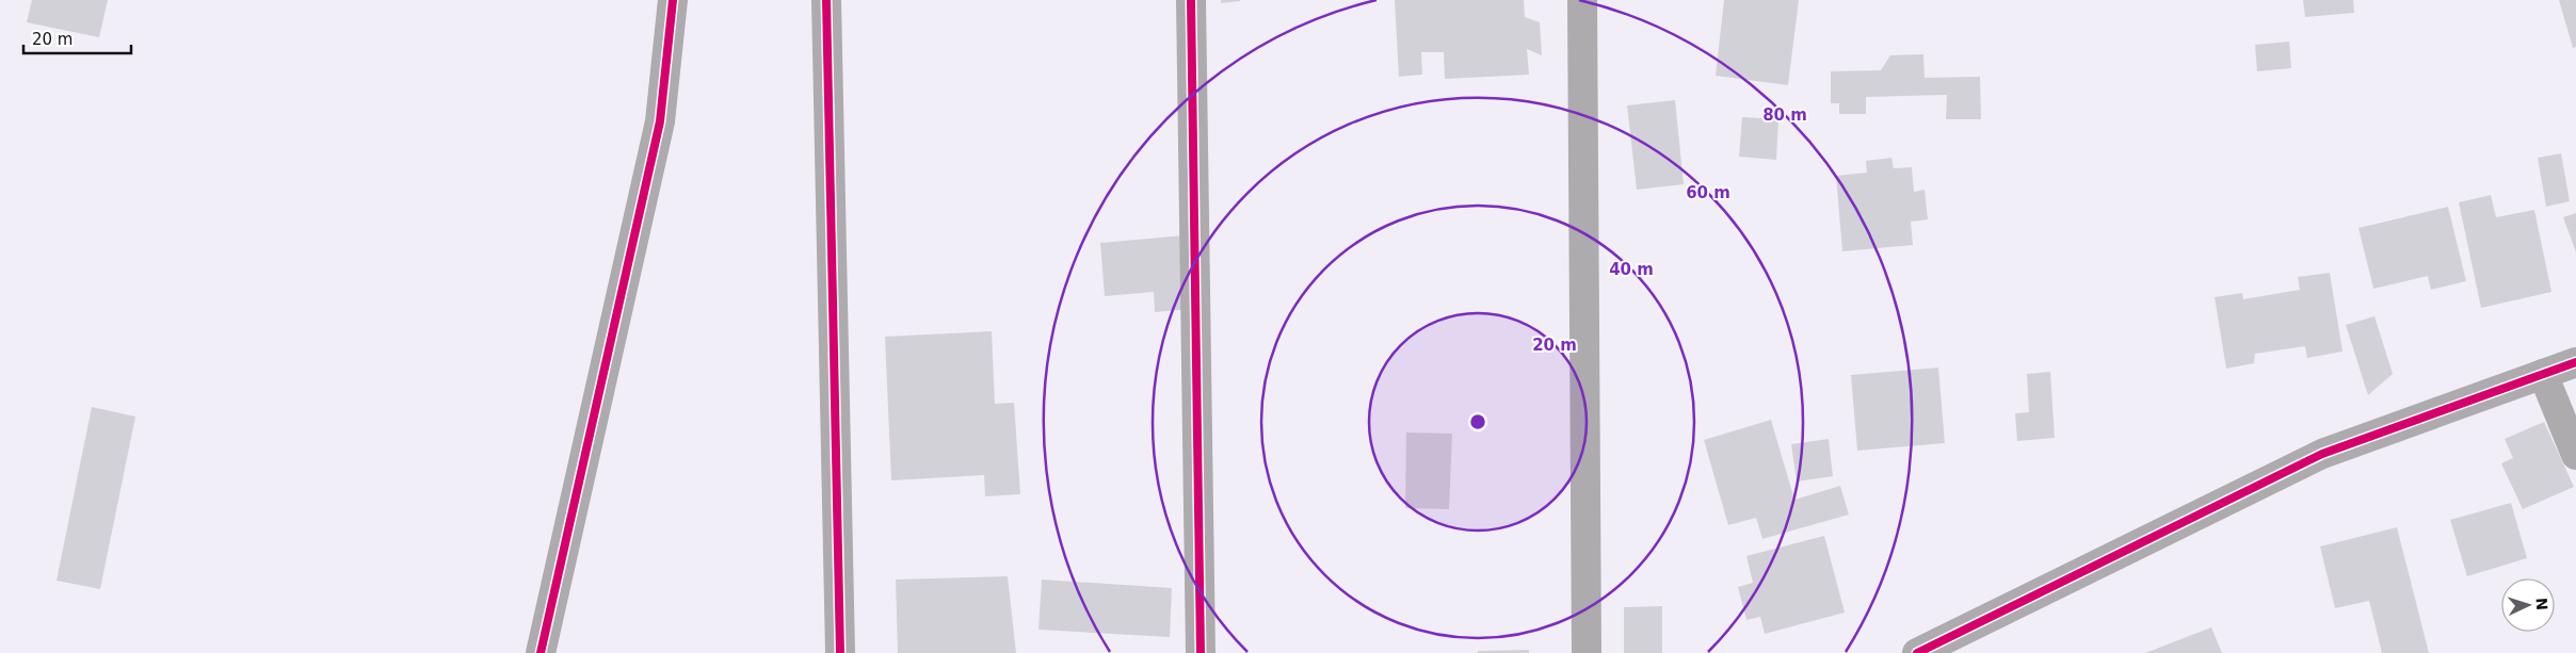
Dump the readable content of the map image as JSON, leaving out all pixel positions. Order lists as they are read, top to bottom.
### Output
{
  "scale_bar": "20 m",
  "north": "right",
  "rings": [
    "80 m",
    "60 m",
    "40 m",
    "20 m"
  ]
}
